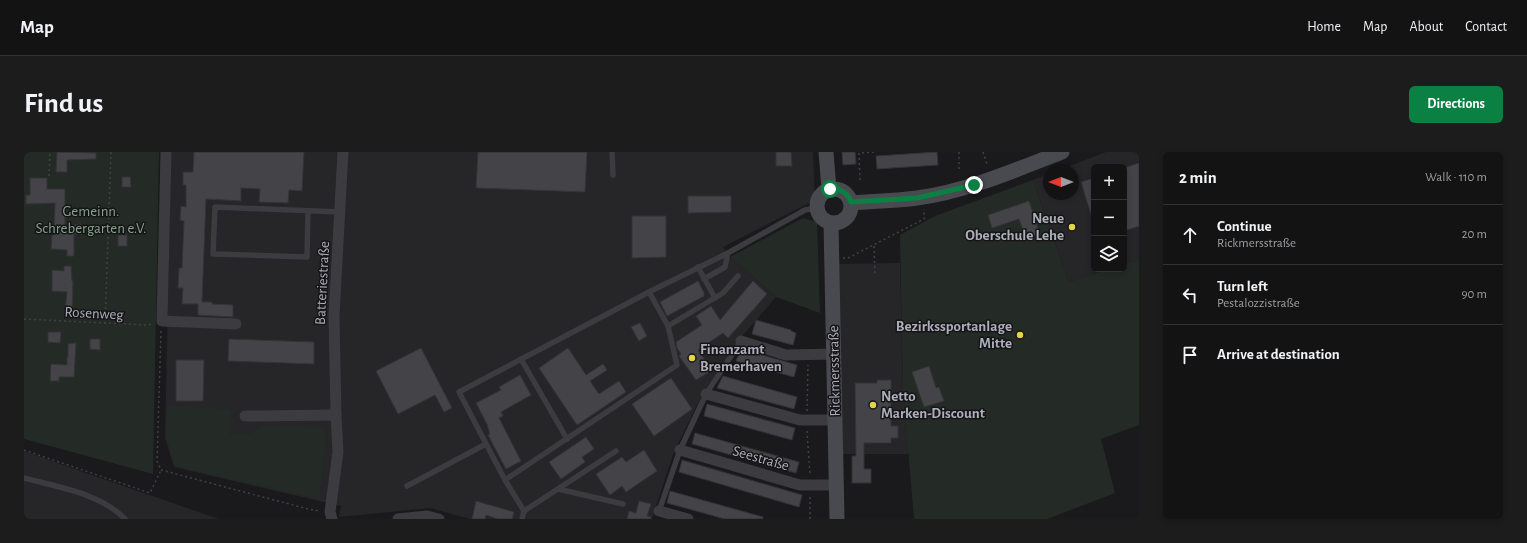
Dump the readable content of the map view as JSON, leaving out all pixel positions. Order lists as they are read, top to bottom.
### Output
{
  "streets": {
    "main road": ["Rickmersstraße"],
    "street": ["Batteriestraße", "Seestraße"],
    "path": ["Rosenweg"]
  },
  "crossings": [
    ["Rickmersstraße", "Seestraße"]
  ],
  "parks": ["Gemeinn. Schrebergarten e.V."],
  "places": [
    "Neue Oberschule Lehe",
    "Bezirkssportanlage Mitte",
    "Finanzamt Bremerhaven",
    "Netto Marken-Discount"
  ],
  "north": "left",
  "page": {
    "header": "Map",
    "nav": [
      "Home",
      "Map",
      "About",
      "Contact"
    ],
    "buttons": "Directions",
    "title": "Find us",
    "heading": ["2 min", "Walk · 110 m"],
    "map_buttons": ["+", "−"],
    "list": [
      ["Continue", "Rickmersstraße", "20 m"],
      ["Turn left", "Pestalozzistraße", "90 m"],
      "Arrive at destination"
    ]
  }
}
